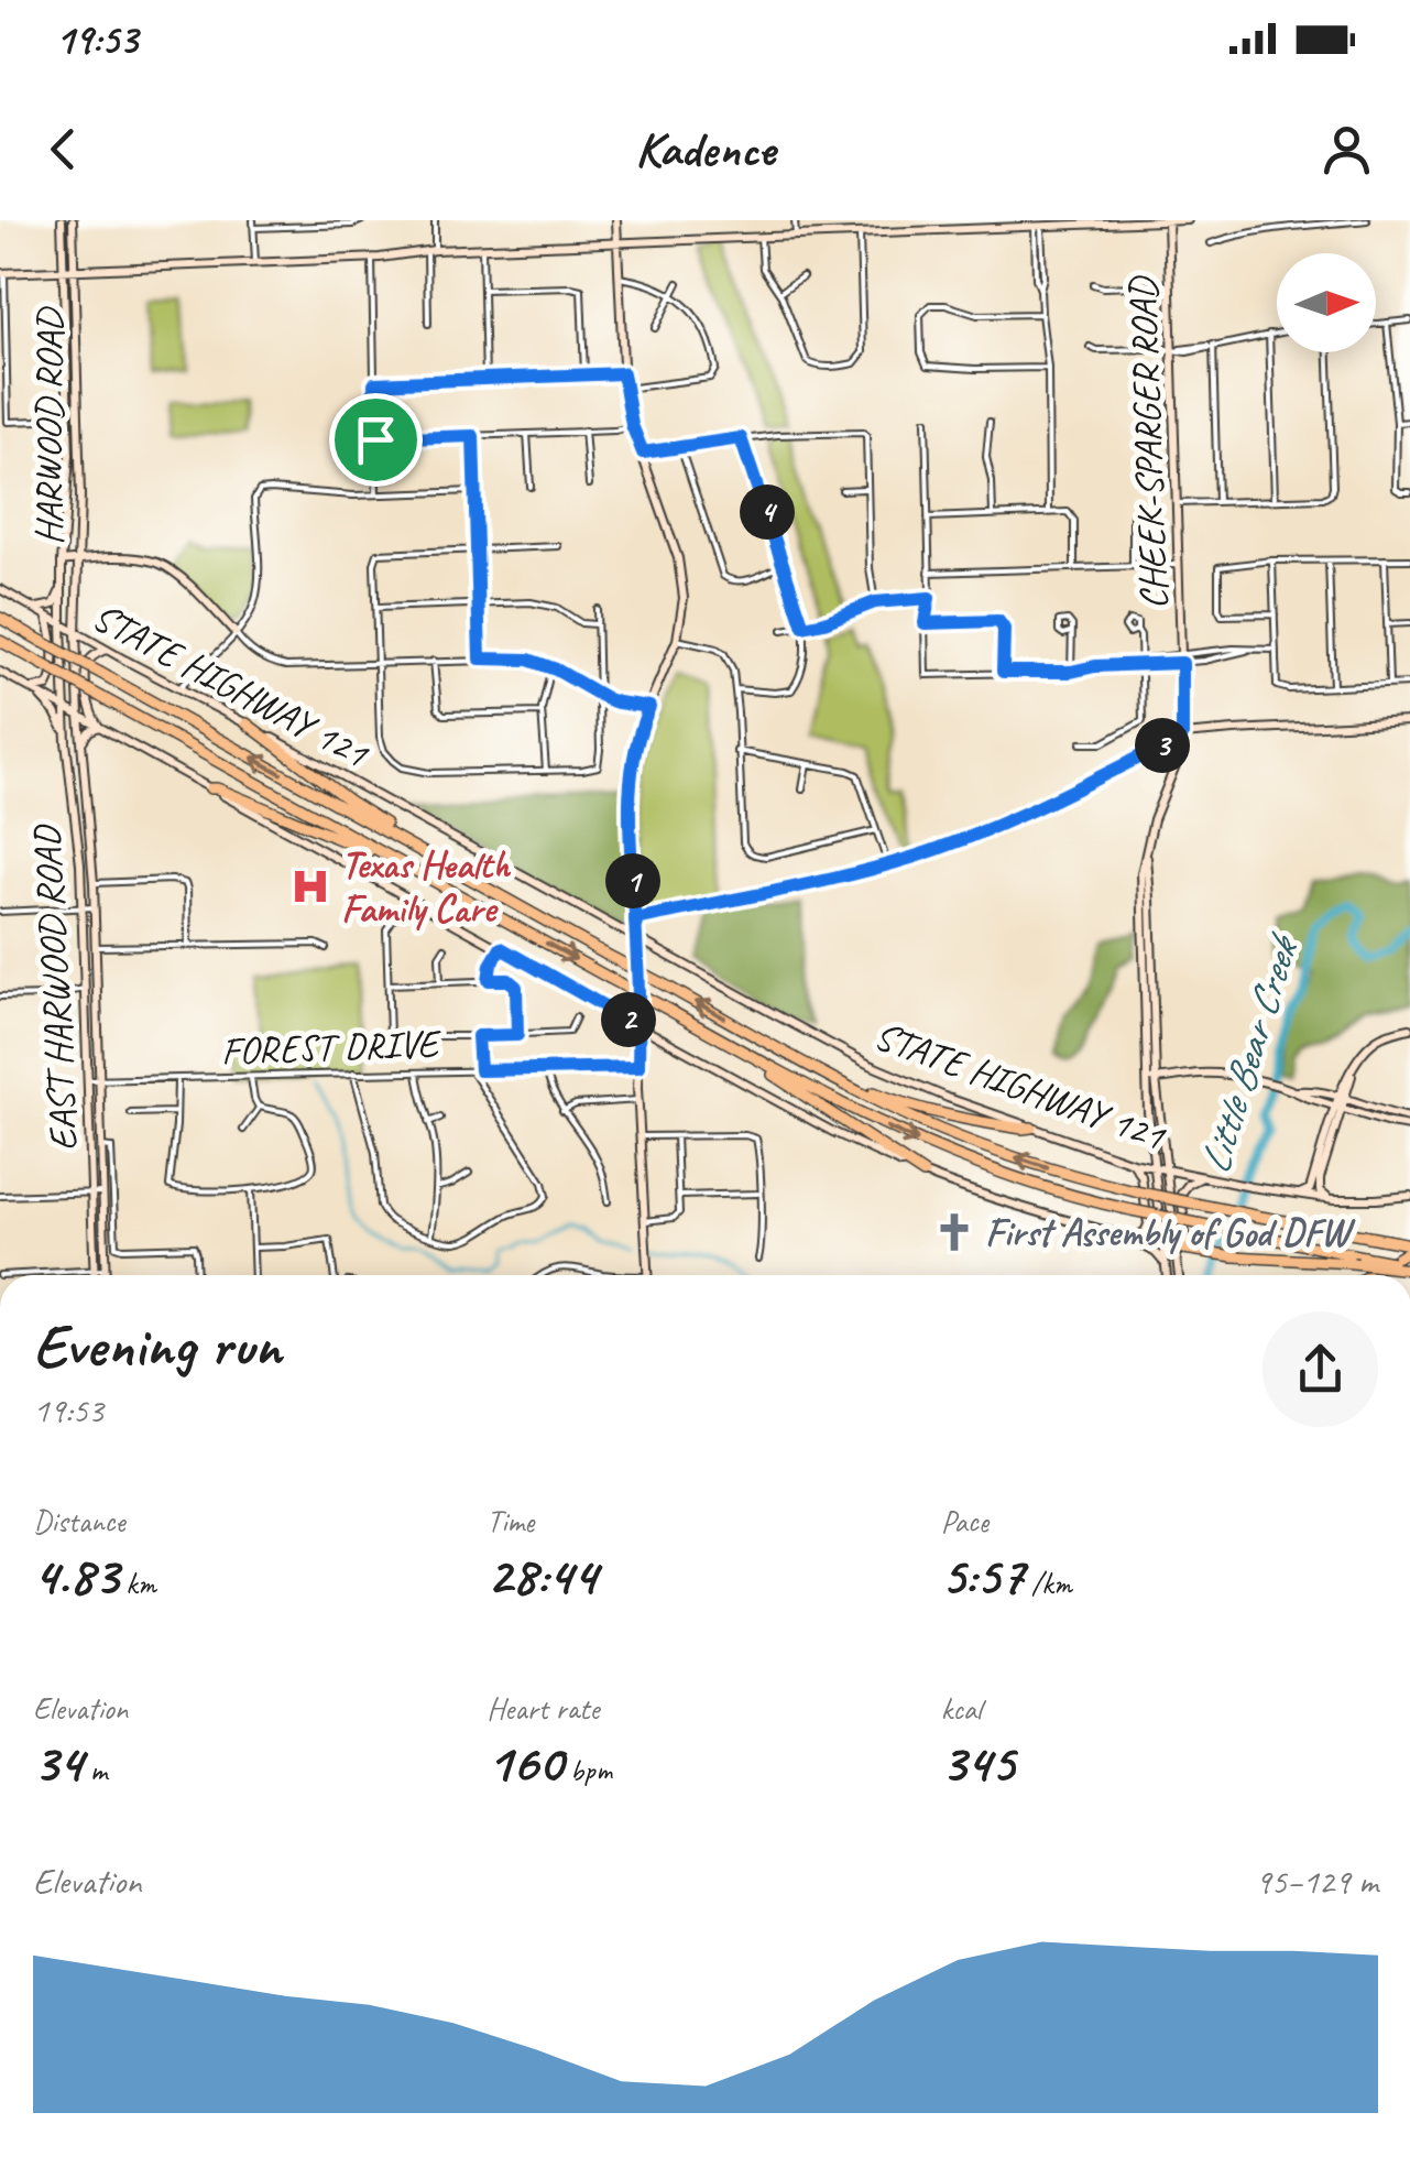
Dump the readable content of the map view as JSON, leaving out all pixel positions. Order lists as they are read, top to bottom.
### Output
{
  "streets": {
    "main road": [
      "HARWOOD ROAD",
      "CHEEK-SPARGER ROAD",
      "STATE HIGHWAY 121",
      "EAST HARWOOD ROAD"
    ],
    "street": ["FOREST DRIVE"]
  },
  "crossings": [
    ["HARWOOD ROAD", "STATE HIGHWAY 121"],
    ["HARWOOD ROAD", "EAST HARWOOD ROAD"],
    ["CHEEK-SPARGER ROAD", "STATE HIGHWAY 121"],
    ["STATE HIGHWAY 121", "EAST HARWOOD ROAD"],
    ["EAST HARWOOD ROAD", "FOREST DRIVE"]
  ],
  "water": ["Little Bear Creek"],
  "places": {
    "hospital": ["Texas Health Family Care"],
    "church": ["First Assembly of God DFW"]
  },
  "north": "right",
  "page": {
    "status": "19:53",
    "header": "Kadence",
    "pins": [
      "4",
      "3",
      "1",
      "2"
    ],
    "heading": ["Evening run", "19:53"],
    "stats": [
      ["Distance", "4.83 km"],
      ["Time", "28:44"],
      ["Pace", "5:57 /km"],
      ["Elevation", "34 m"],
      ["Heart rate", "160 bpm"],
      ["kcal", "345"]
    ],
    "chart": ["Elevation", "95–129 m"]
  }
}
